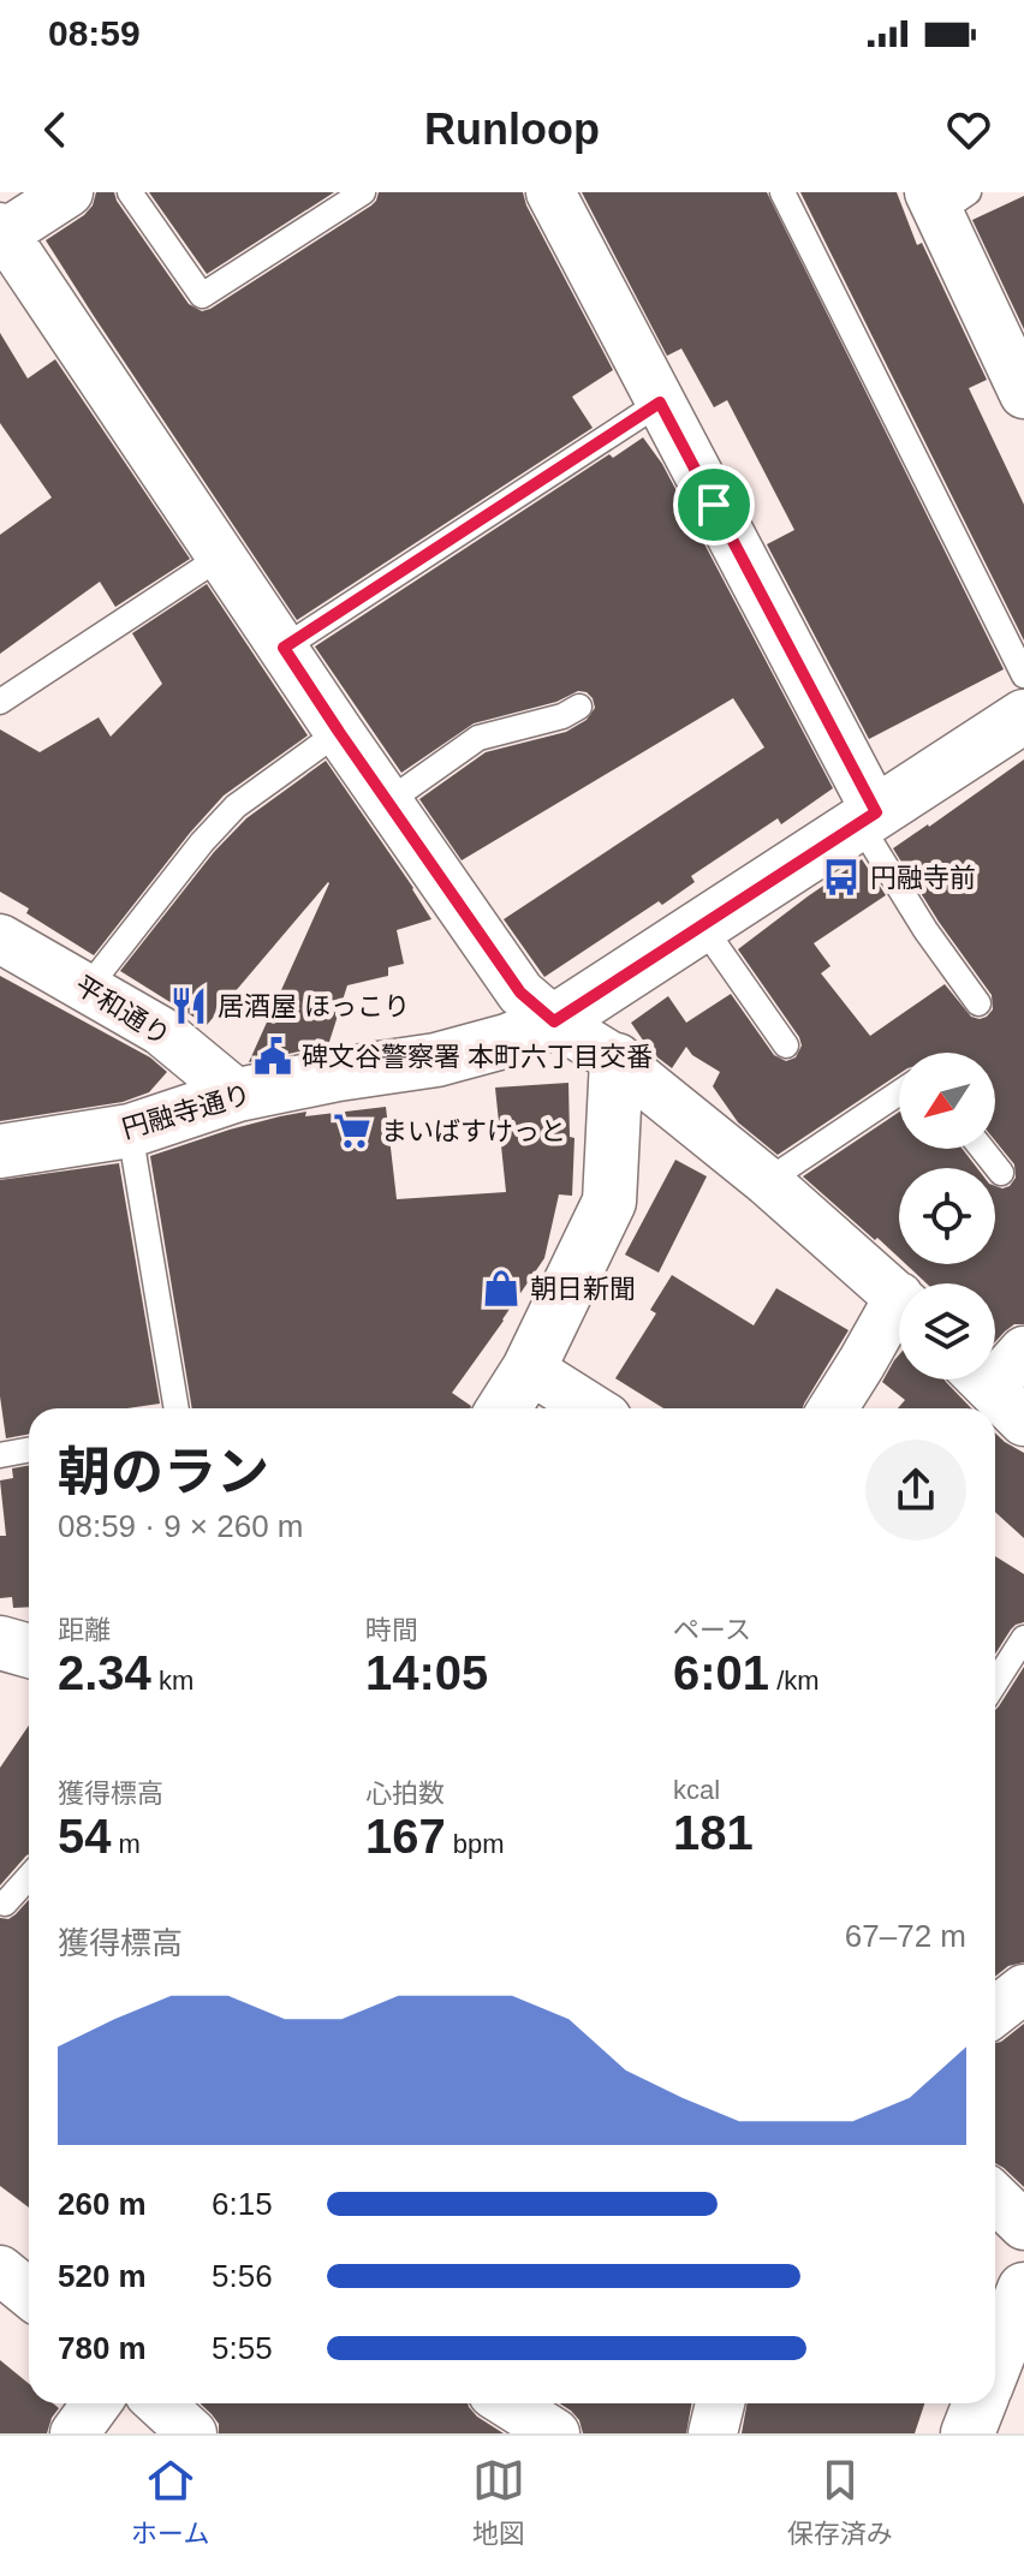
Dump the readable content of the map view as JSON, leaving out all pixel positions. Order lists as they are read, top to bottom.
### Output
{
  "streets": {
    "street": ["平和通り", "円融寺通り"]
  },
  "crossings": [
    ["平和通り", "円融寺通り"]
  ],
  "places": {
    "bus stop": ["円融寺前"],
    "restaurant": ["居酒屋 ほっこり"],
    "public building": ["碑文谷警察署 本町六丁目交番"],
    "supermarket": ["まいばすけっと"],
    "shop": ["朝日新聞"]
  },
  "north": "bottom left",
  "page": {
    "status": "08:59",
    "header": "Runloop",
    "heading": ["朝のラン", "08:59 · 9 × 260 m"],
    "stats": [
      ["距離", "2.34 km"],
      ["時間", "14:05"],
      ["ペース", "6:01 /km"],
      ["獲得標高", "54 m"],
      ["心拍数", "167 bpm"],
      ["kcal", "181"]
    ],
    "chart": ["獲得標高", "67–72 m"],
    "list": [
      {
        "name": "260 m",
        "note": "6:15"
      },
      {
        "name": "520 m",
        "note": "5:56"
      },
      {
        "name": "780 m",
        "note": "5:55"
      }
    ],
    "tabs": ["ホーム", "地図", "保存済み"]
  }
}
